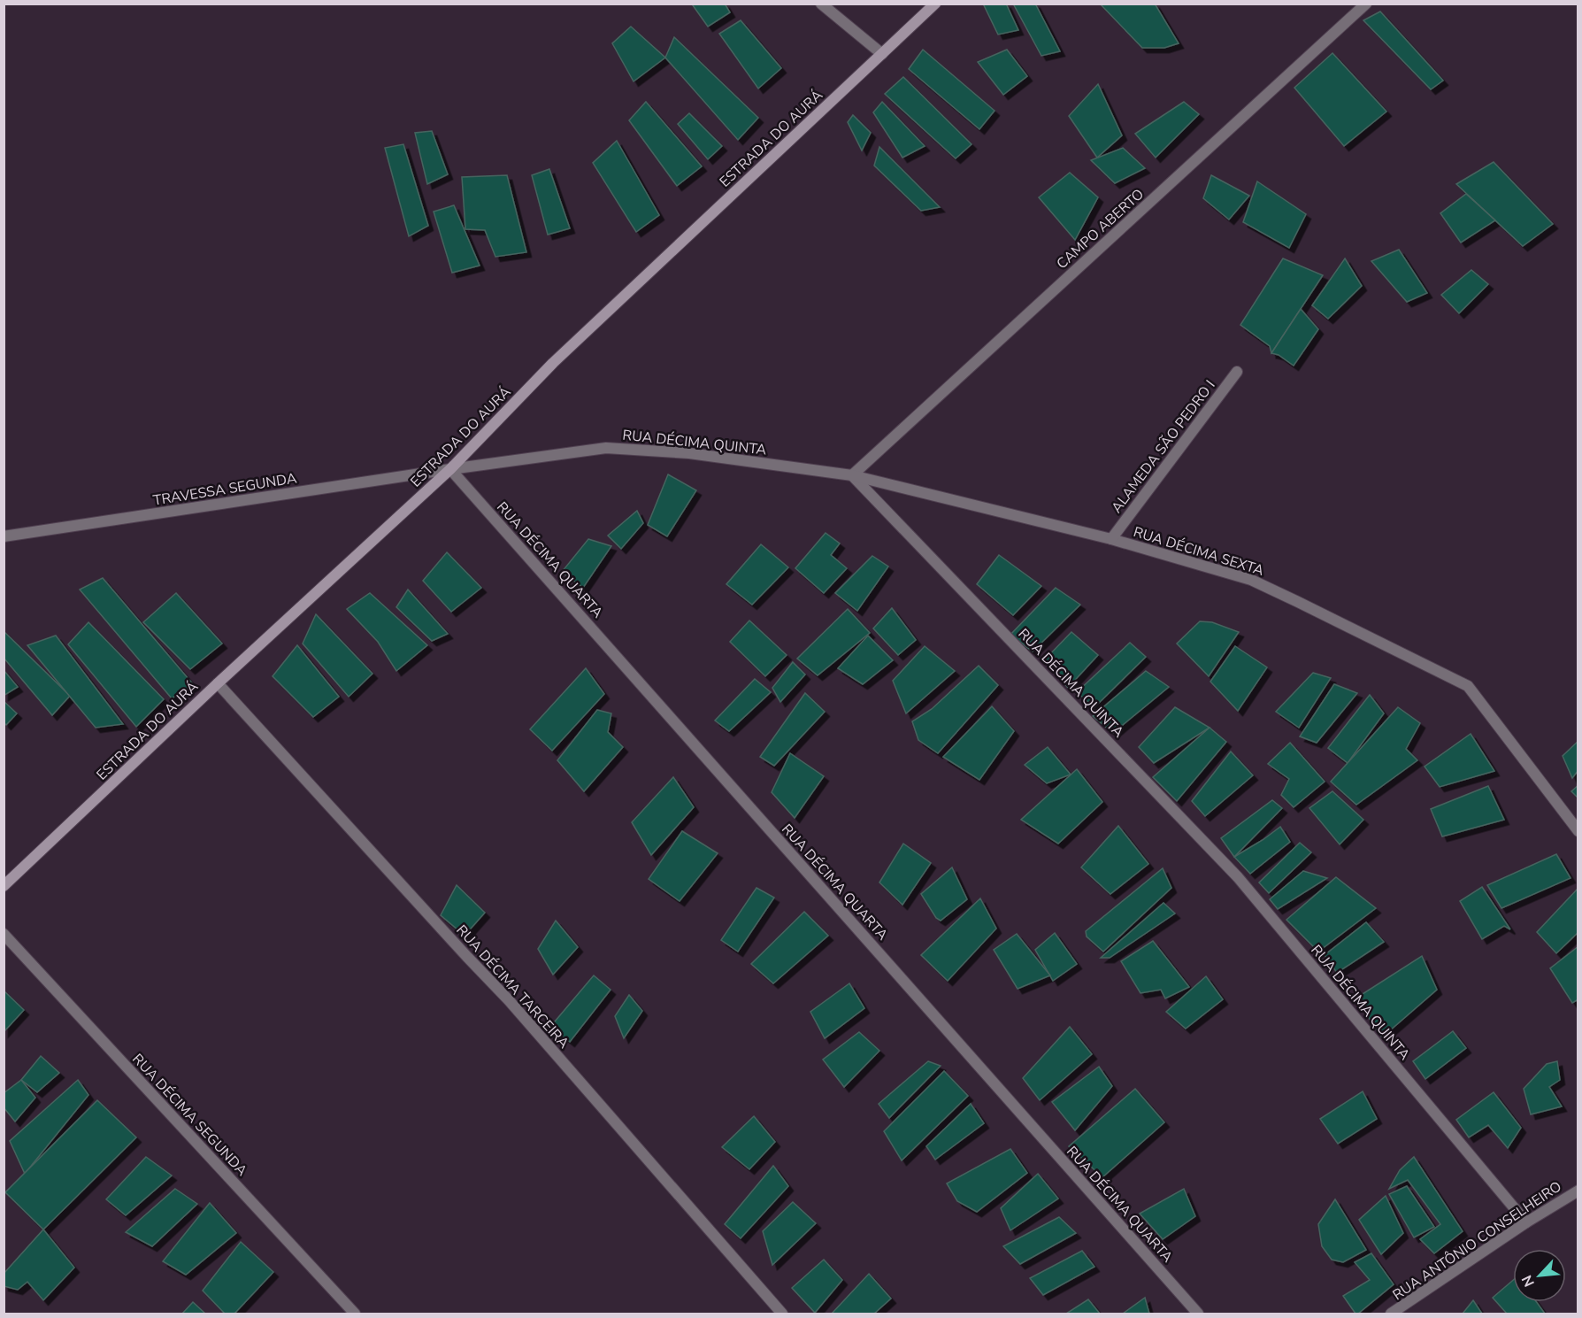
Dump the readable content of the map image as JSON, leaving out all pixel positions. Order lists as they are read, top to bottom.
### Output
{
  "streets": {
    "street": [
      "ESTRADA DO AURÁ",
      "CAMPO ABERTO",
      "RUA DÉCIMA QUINTA",
      "ALAMEDA SÃO PEDRO I",
      "TRAVESSA SEGUNDA",
      "RUA DÉCIMA SEXTA",
      "RUA DÉCIMA QUARTA",
      "RUA DÉCIMA TARCEIRA",
      "RUA DÉCIMA SEGUNDA",
      "RUA ANTÔNIO CONSELHEIRO"
    ]
  },
  "crossings": [
    ["ESTRADA DO AURÁ", "RUA DÉCIMA QUINTA"],
    ["ESTRADA DO AURÁ", "TRAVESSA SEGUNDA"],
    ["ESTRADA DO AURÁ", "RUA DÉCIMA QUARTA"],
    ["ESTRADA DO AURÁ", "RUA DÉCIMA TARCEIRA"],
    ["CAMPO ABERTO", "RUA DÉCIMA QUINTA"],
    ["CAMPO ABERTO", "RUA DÉCIMA SEXTA"],
    ["RUA DÉCIMA QUINTA", "TRAVESSA SEGUNDA"],
    ["RUA DÉCIMA QUINTA", "RUA DÉCIMA SEXTA"],
    ["RUA DÉCIMA QUINTA", "RUA DÉCIMA QUARTA"],
    ["RUA DÉCIMA QUINTA", "RUA ANTÔNIO CONSELHEIRO"],
    ["ALAMEDA SÃO PEDRO I", "RUA DÉCIMA SEXTA"],
    ["TRAVESSA SEGUNDA", "RUA DÉCIMA QUARTA"]
  ],
  "north": "bottom left"
}
